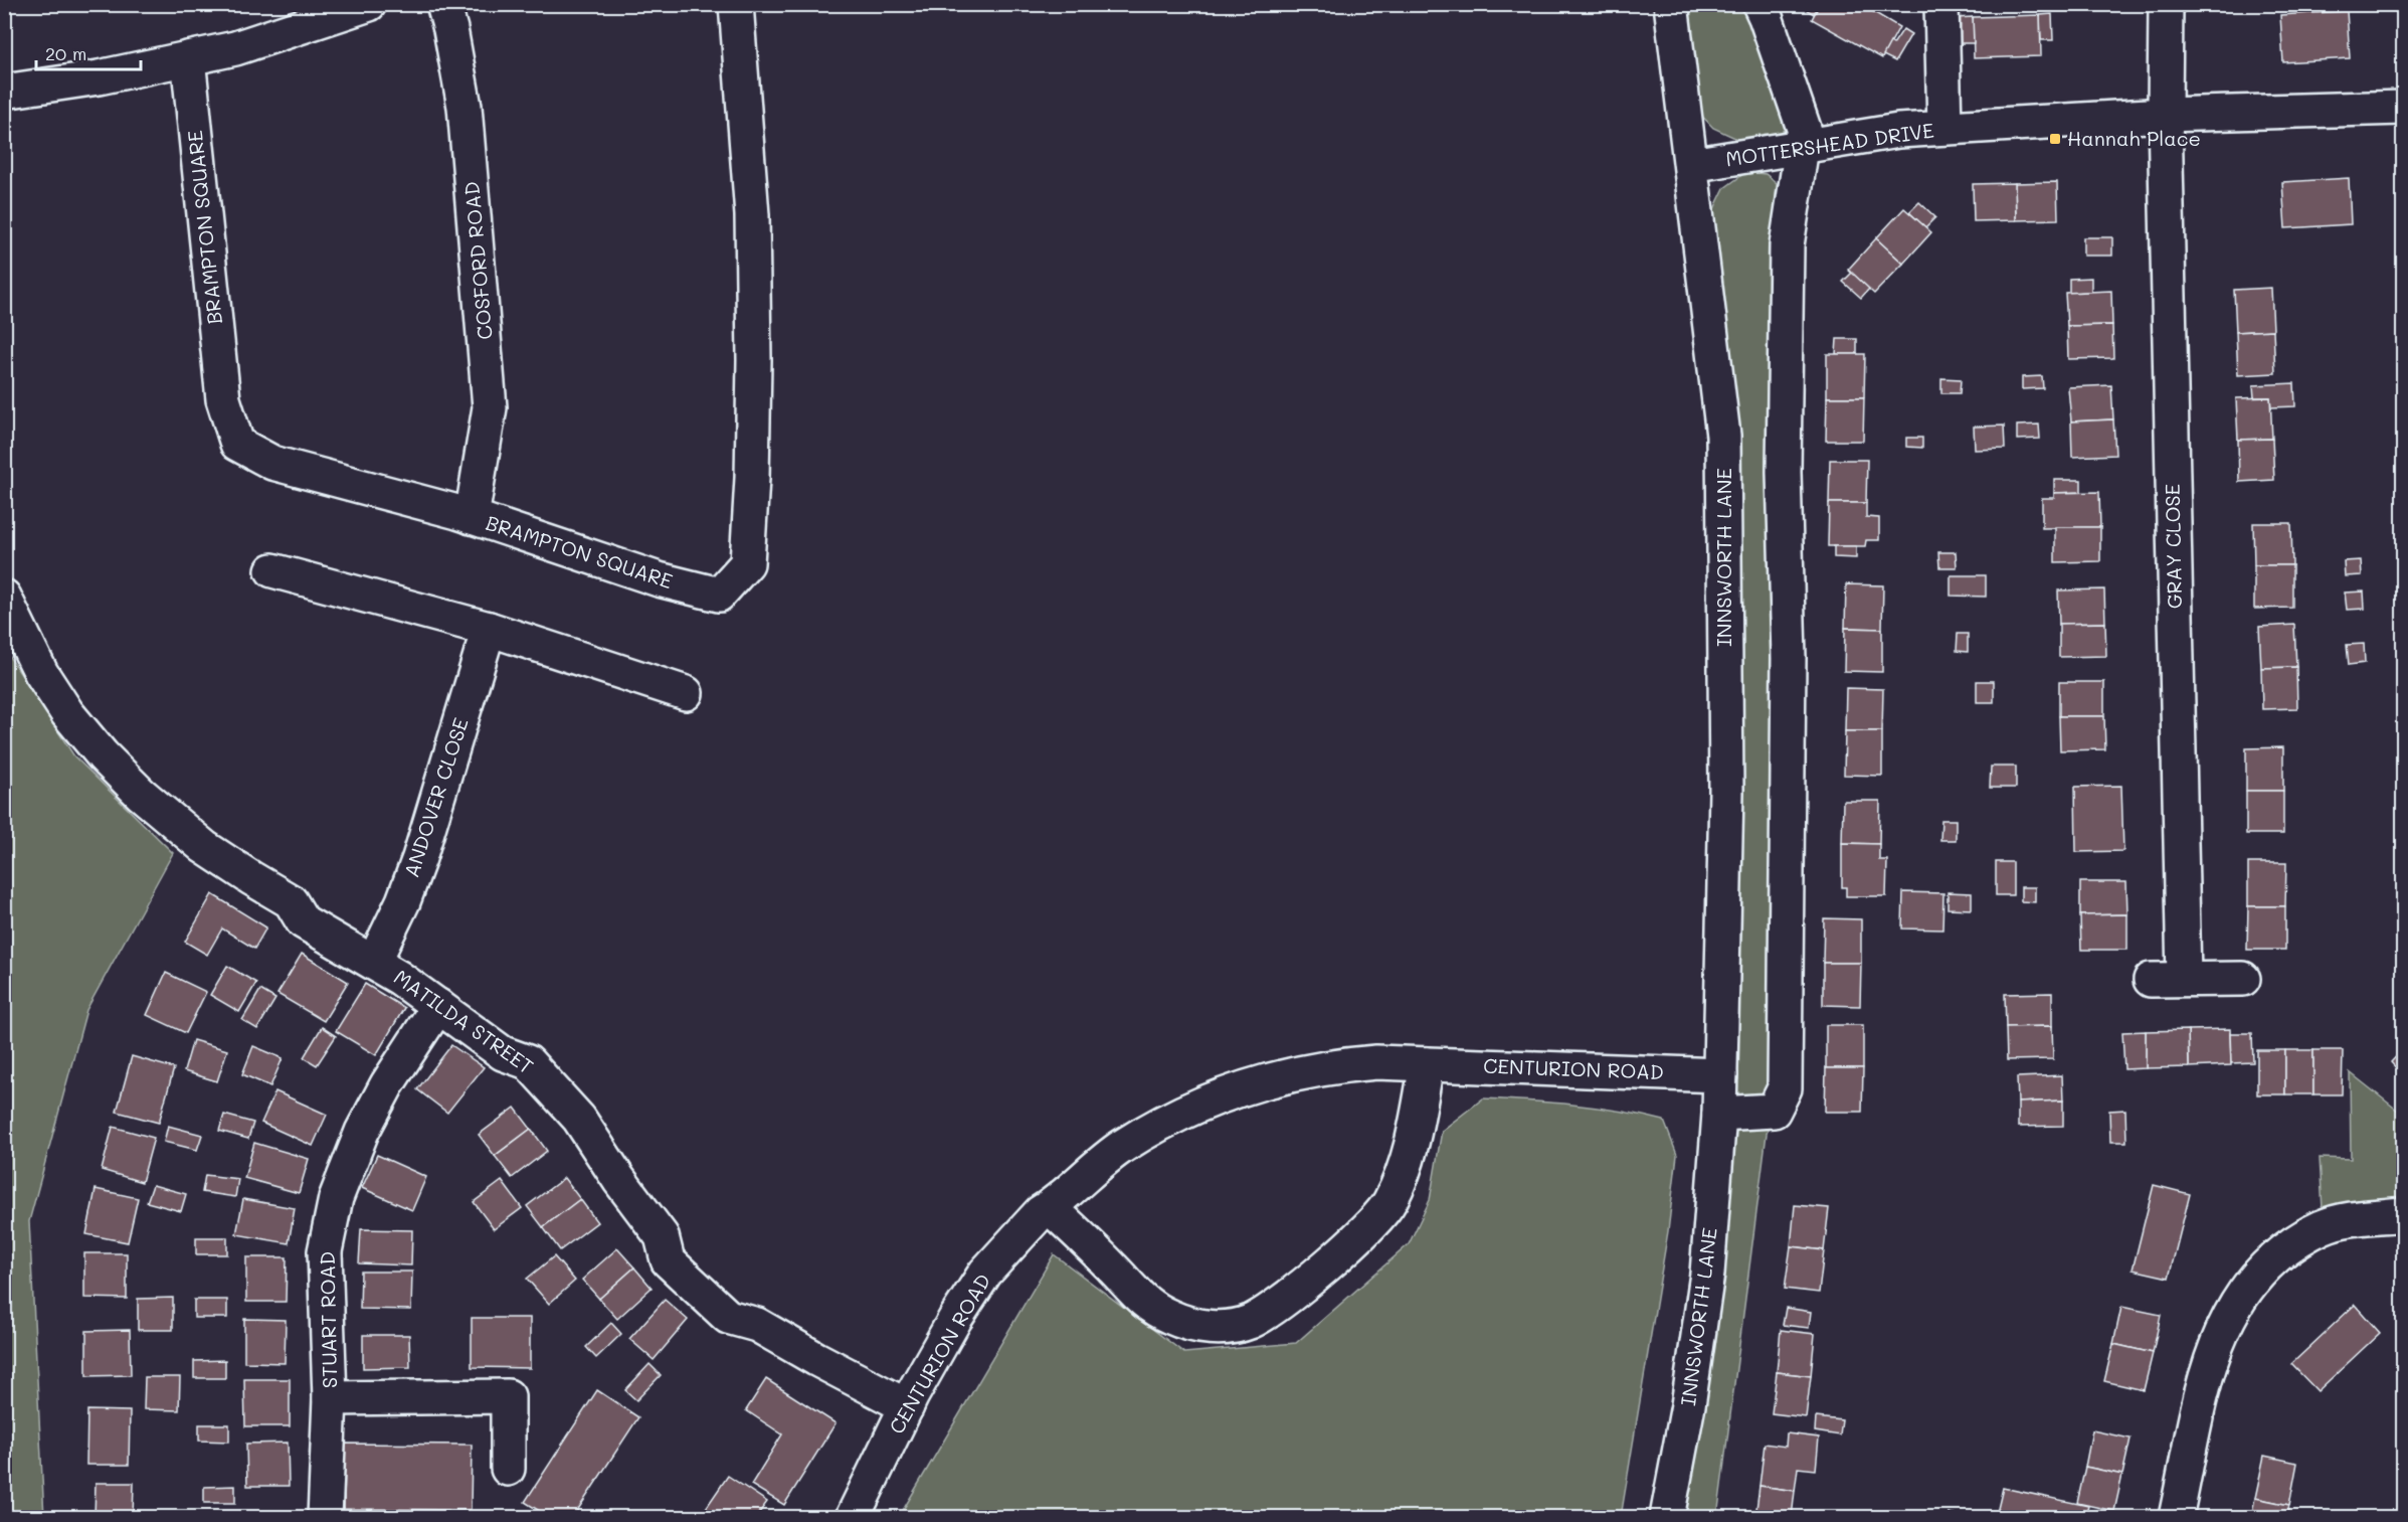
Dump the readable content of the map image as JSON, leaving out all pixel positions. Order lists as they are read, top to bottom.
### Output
{
  "streets": {
    "street": [
      "MOTTERSHEAD DRIVE",
      "BRAMPTON SQUARE",
      "COSFORD ROAD",
      "GRAY CLOSE",
      "INNSWORTH LANE",
      "ANDOVER CLOSE",
      "MATILDA STREET",
      "CENTURION ROAD",
      "STUART ROAD"
    ]
  },
  "crossings": [
    ["MOTTERSHEAD DRIVE", "GRAY CLOSE"],
    ["MOTTERSHEAD DRIVE", "INNSWORTH LANE"],
    ["BRAMPTON SQUARE", "COSFORD ROAD"],
    ["INNSWORTH LANE", "CENTURION ROAD"],
    ["ANDOVER CLOSE", "MATILDA STREET"],
    ["MATILDA STREET", "CENTURION ROAD"],
    ["MATILDA STREET", "STUART ROAD"]
  ],
  "places": {
    "transit": ["Hannah Place"]
  },
  "scale_bar": "20 m"
}
